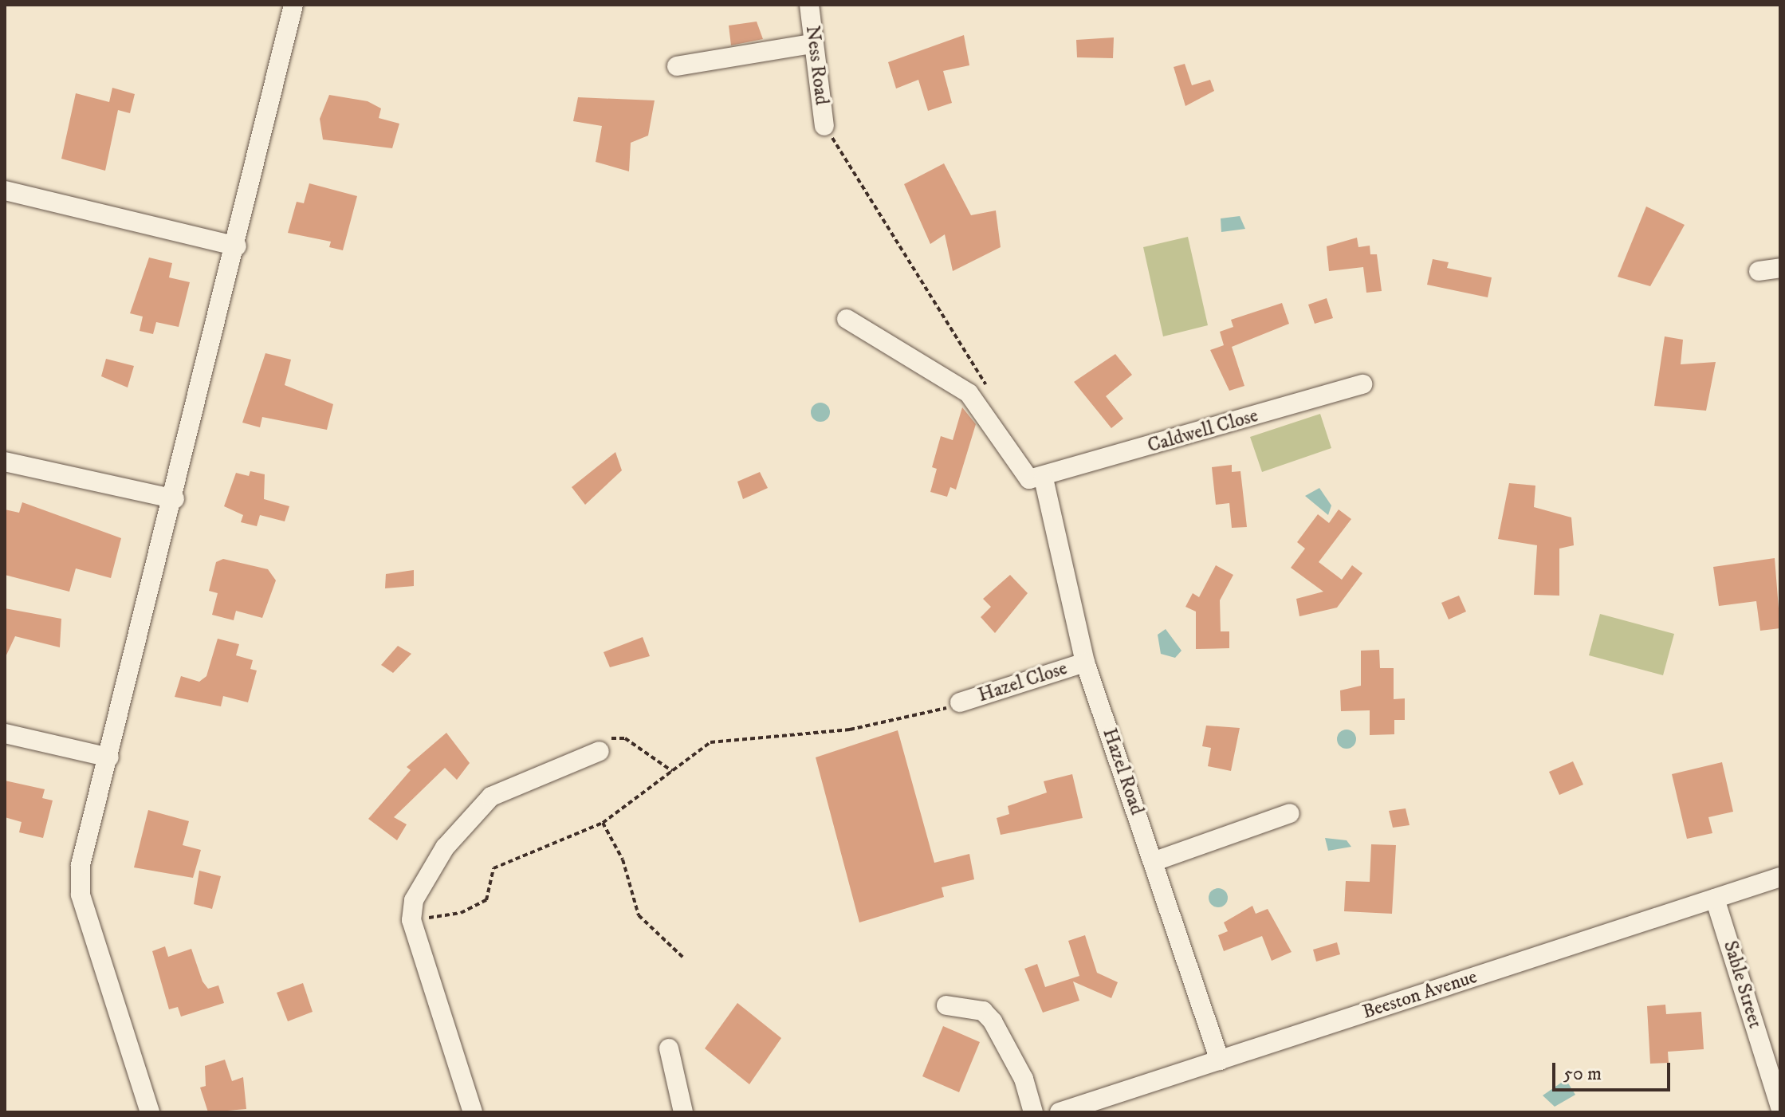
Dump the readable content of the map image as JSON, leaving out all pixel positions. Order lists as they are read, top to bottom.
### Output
{
  "streets": {
    "street": [
      "Ness Road",
      "Caldwell Close",
      "Hazel Close",
      "Hazel Road",
      "Sable Street",
      "Beeston Avenue"
    ]
  },
  "crossings": [
    ["Caldwell Close", "Hazel Road"],
    ["Hazel Close", "Hazel Road"],
    ["Hazel Road", "Beeston Avenue"],
    ["Sable Street", "Beeston Avenue"]
  ],
  "scale_bar": "50 m"
}
